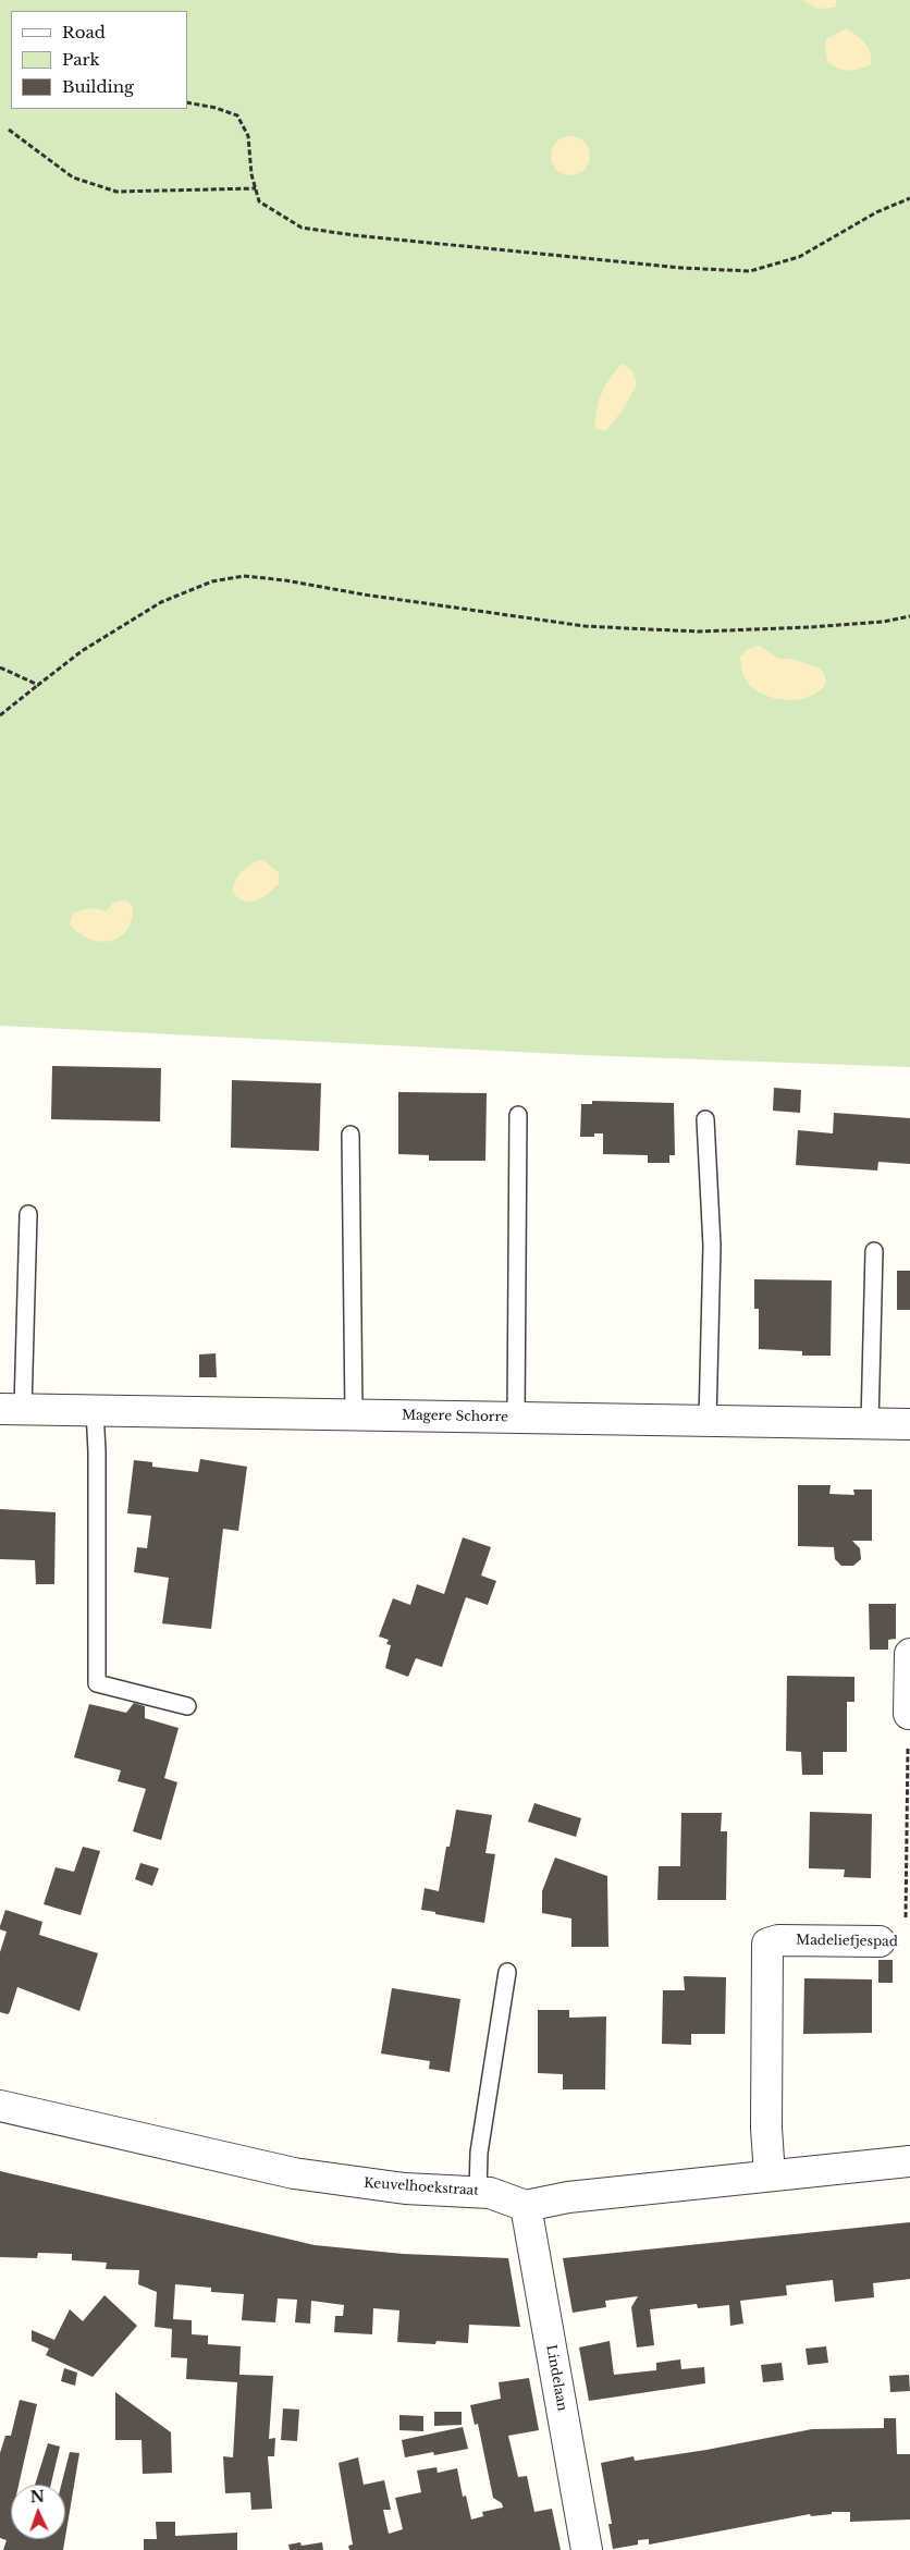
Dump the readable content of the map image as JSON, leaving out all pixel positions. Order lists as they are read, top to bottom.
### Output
{
  "streets": {
    "street": [
      "Magere Schorre",
      "Madeliefjespad",
      "Keuvelhoekstraat",
      "Lindelaan"
    ]
  },
  "crossings": [
    ["Keuvelhoekstraat", "Lindelaan"]
  ],
  "legend": ["Road", "Park", "Building"],
  "north": "top"
}
